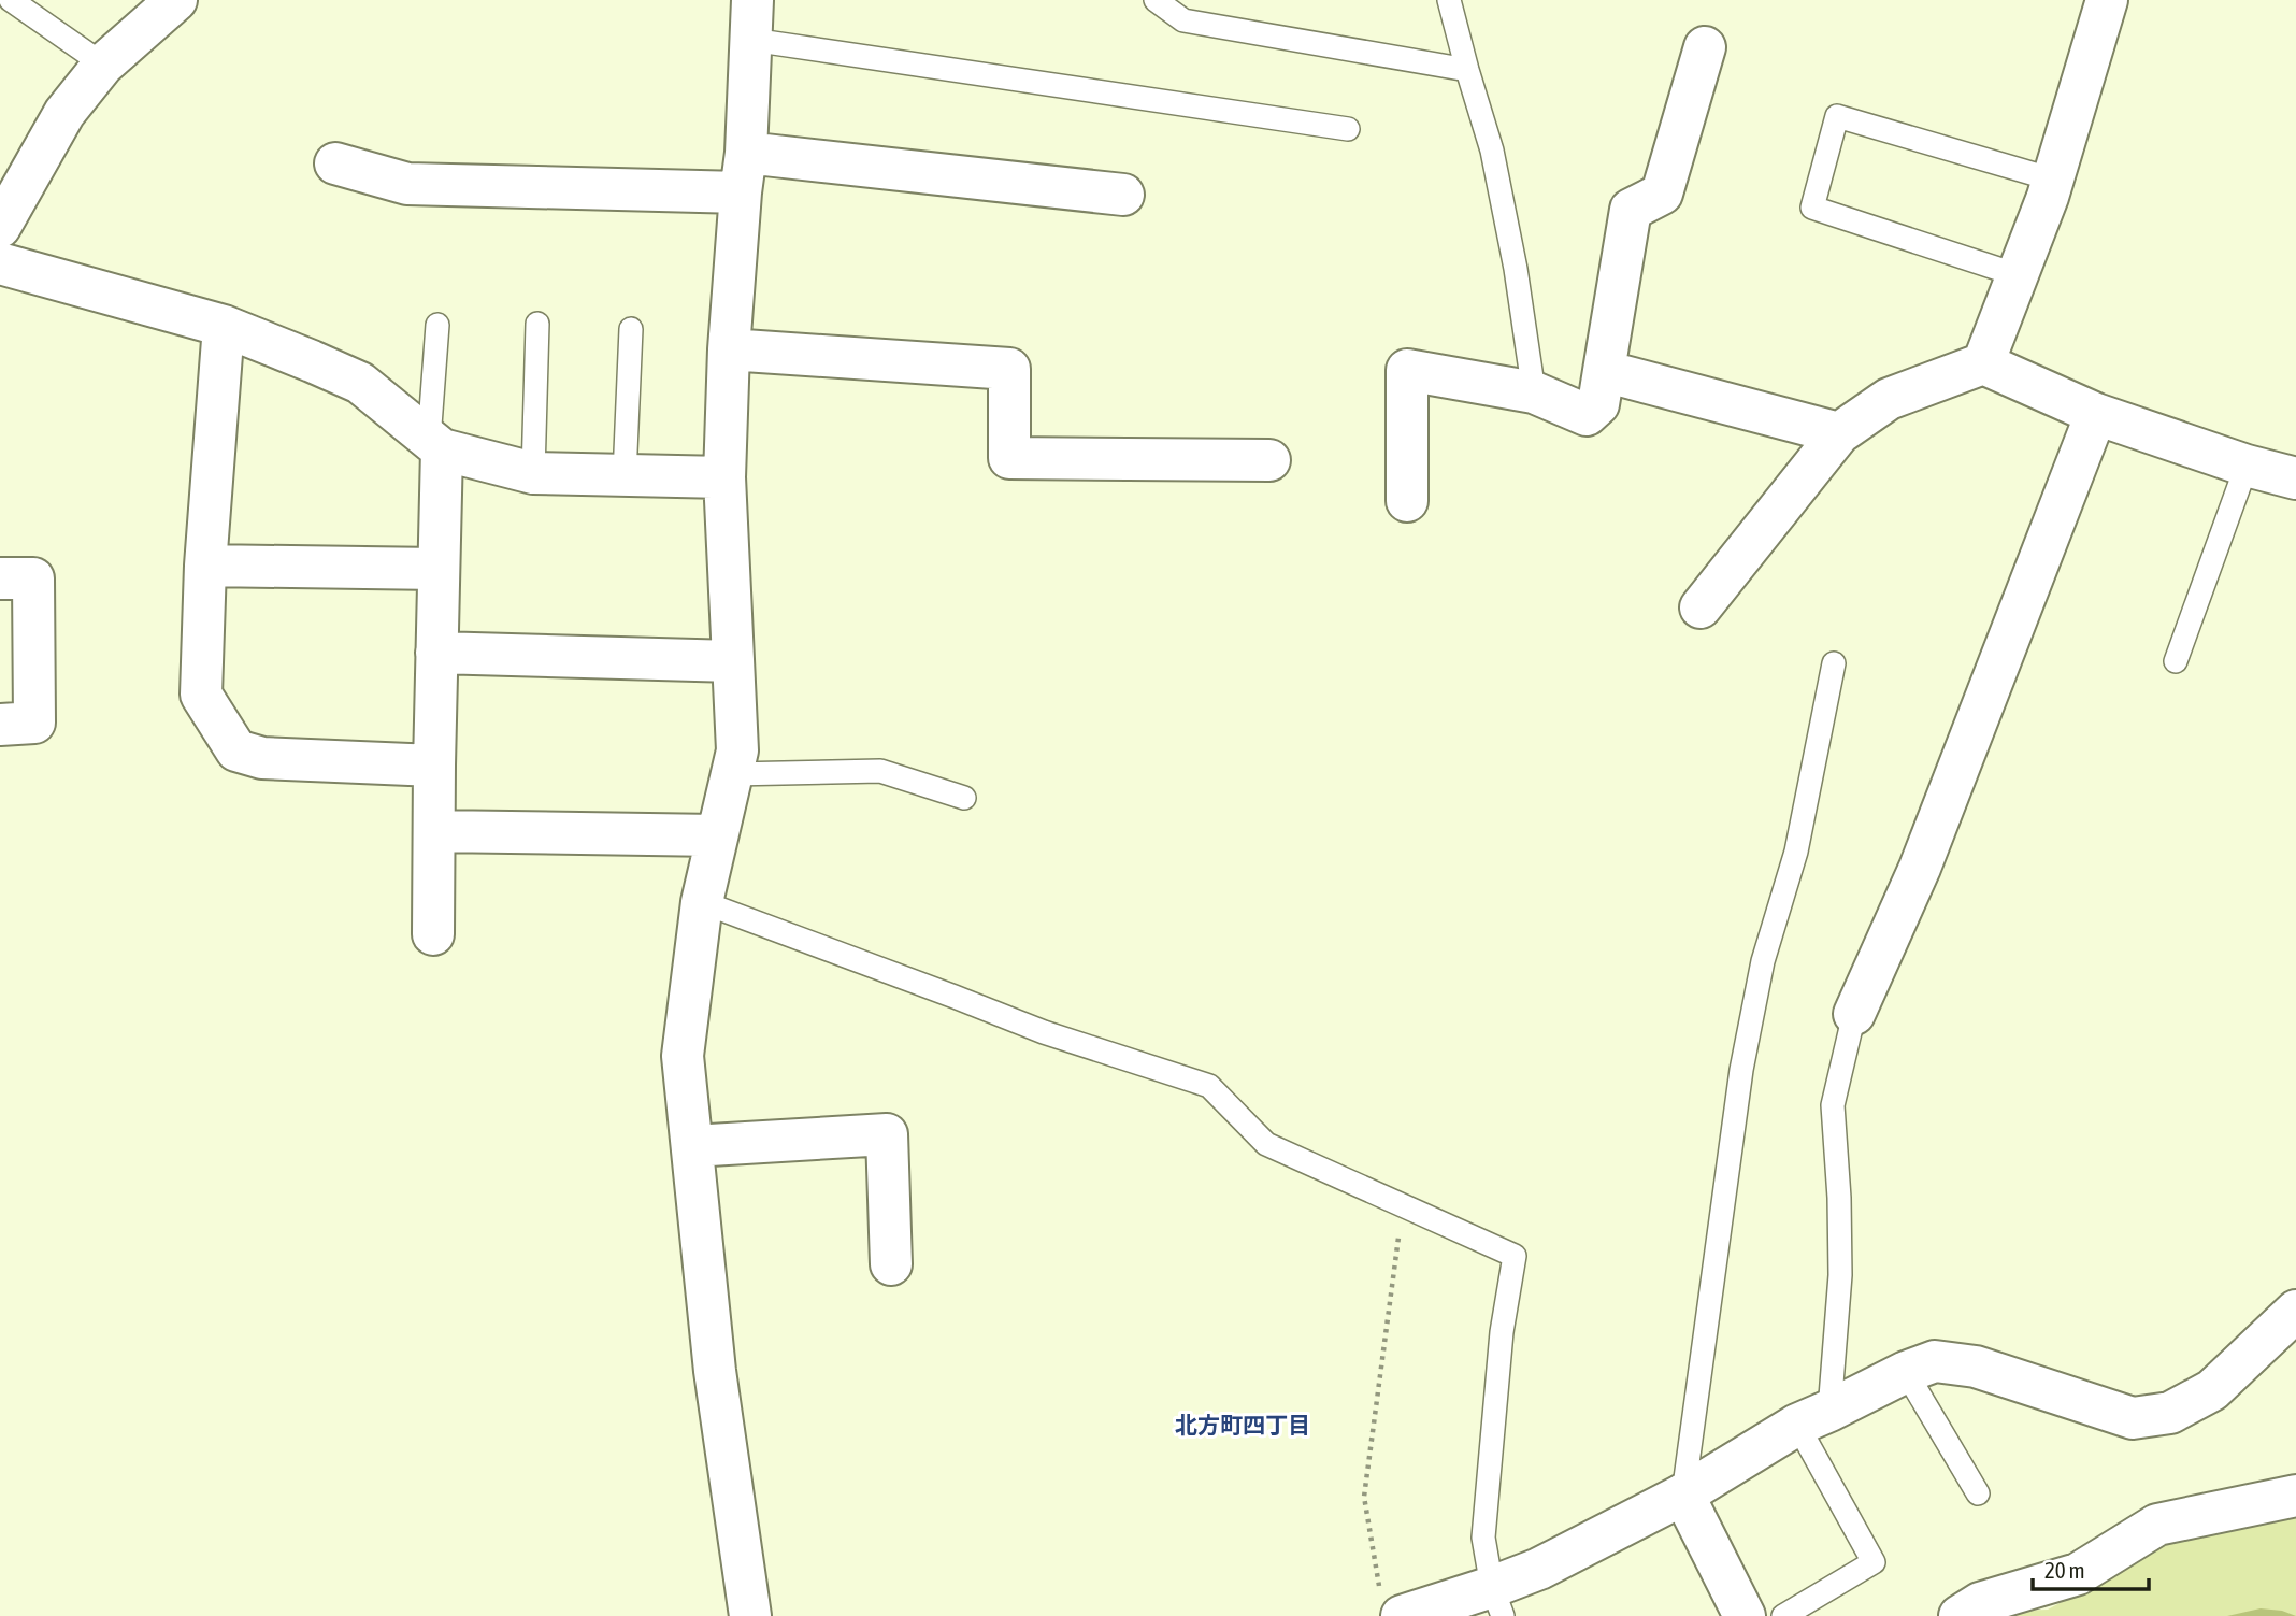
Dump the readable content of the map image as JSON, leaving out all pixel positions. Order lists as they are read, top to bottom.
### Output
{
  "districts": ["北方町四丁目"],
  "scale_bar": "20 m"
}
